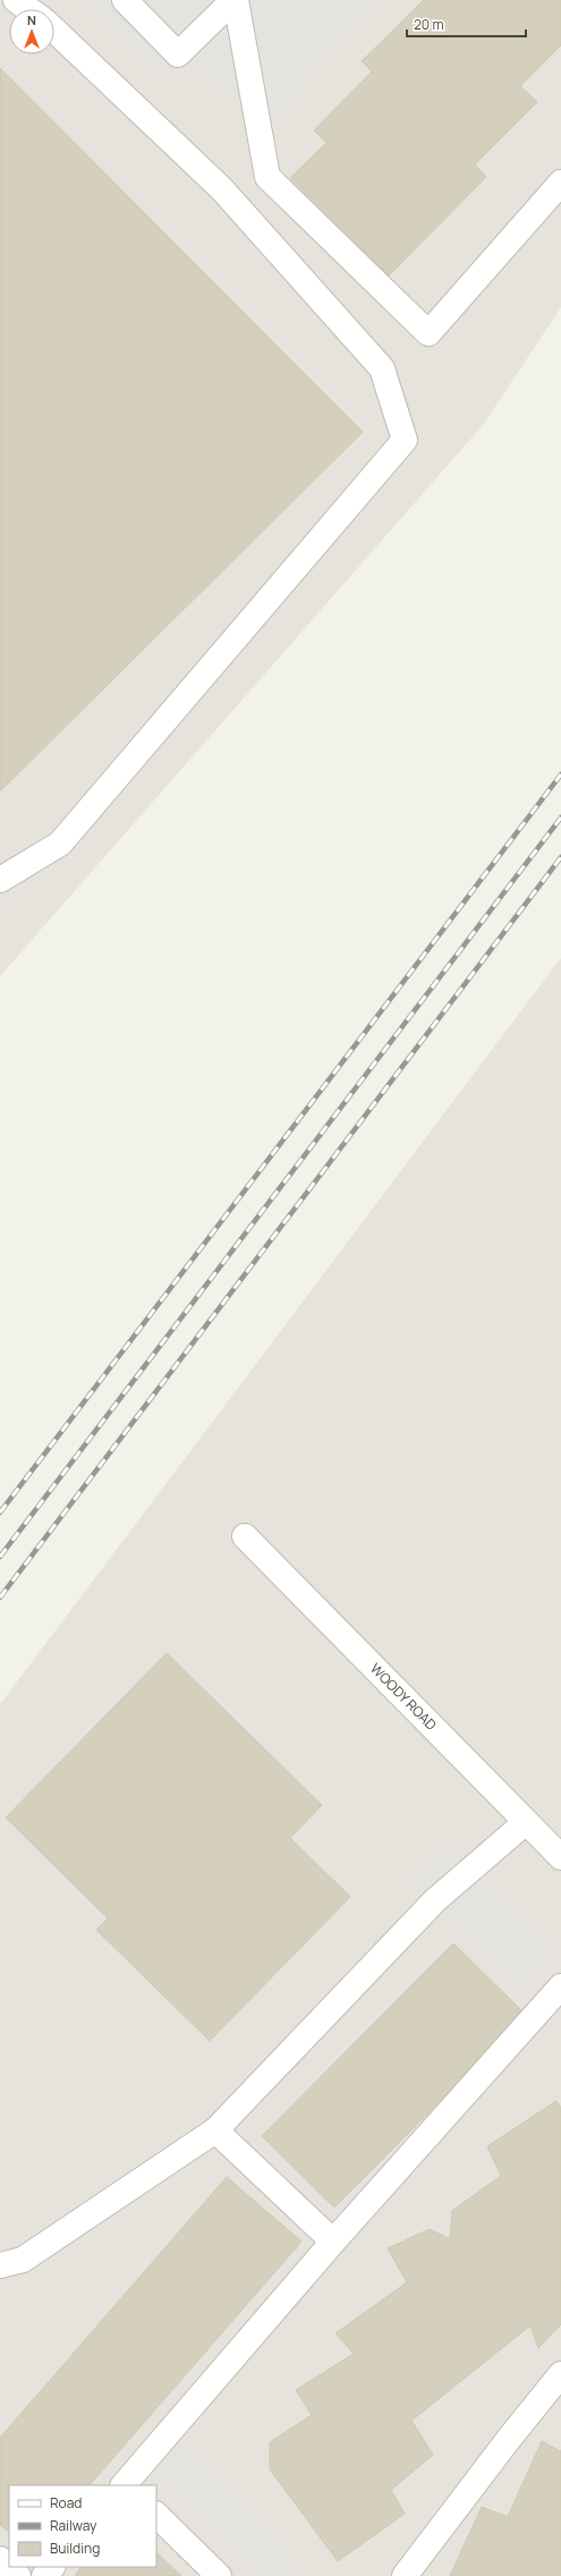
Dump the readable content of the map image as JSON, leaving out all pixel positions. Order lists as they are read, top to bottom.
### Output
{
  "streets": {
    "street": ["WOODY ROAD"]
  },
  "legend": ["Road", "Railway", "Building"],
  "scale_bar": "20 m",
  "north": "top"
}
